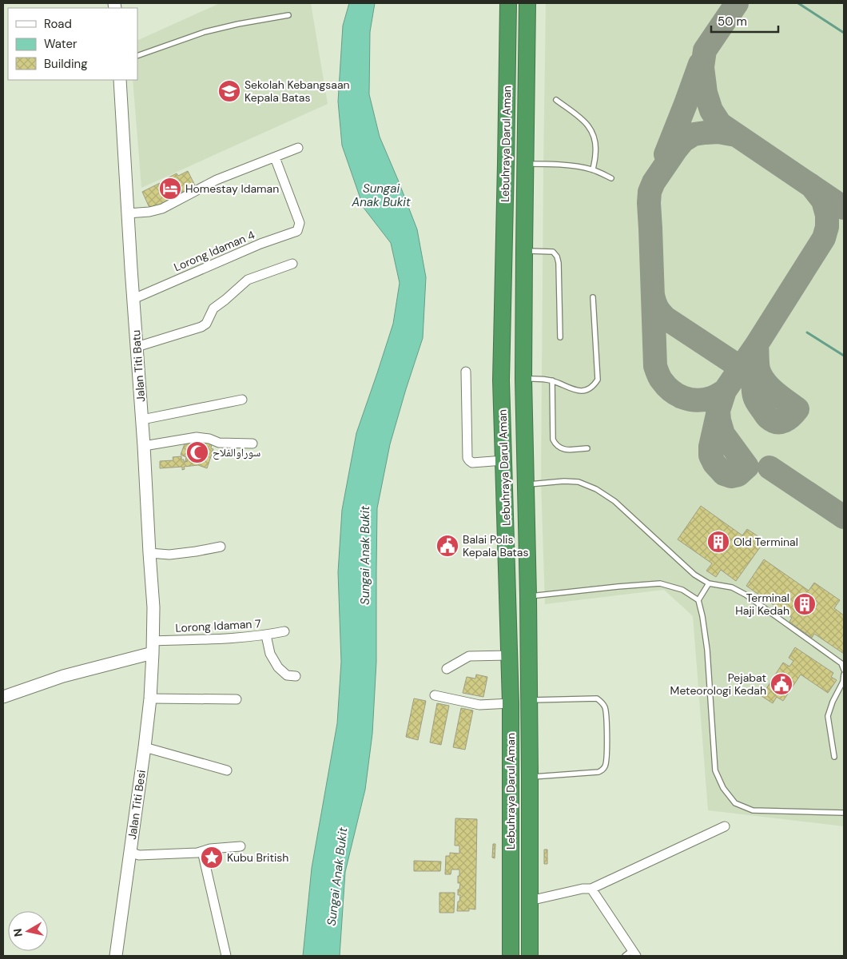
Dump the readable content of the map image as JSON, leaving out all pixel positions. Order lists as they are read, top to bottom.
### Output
{
  "streets": {
    "highway": ["Lebuhraya Darul Aman"],
    "main road": ["Jalan Titi Batu", "Jalan Titi Besi"],
    "street": ["Lorong Idaman 4", "Lorong Idaman 7"]
  },
  "crossings": [
    ["Lorong Idaman 4", "Jalan Titi Batu"],
    ["Jalan Titi Batu", "Lorong Idaman 7"],
    ["Jalan Titi Batu", "Jalan Titi Besi"],
    ["Lorong Idaman 7", "Jalan Titi Besi"]
  ],
  "water": ["Sungai Anak Bukit"],
  "places": {
    "school or university": ["Sekolah Kebangsaan Kepala Batas"],
    "hotel": ["Homestay Idaman"],
    "mosque": ["سوراوالفلاح"],
    "building": ["Old Terminal", "Terminal Haji Kedah"],
    "public building": ["Balai Polis Kepala Batas", "Pejabat Meteorologi Kedah"],
    "place": ["Kubu British"]
  },
  "legend": ["Road", "Water", "Building"],
  "scale_bar": "50 m",
  "north": "left"
}
